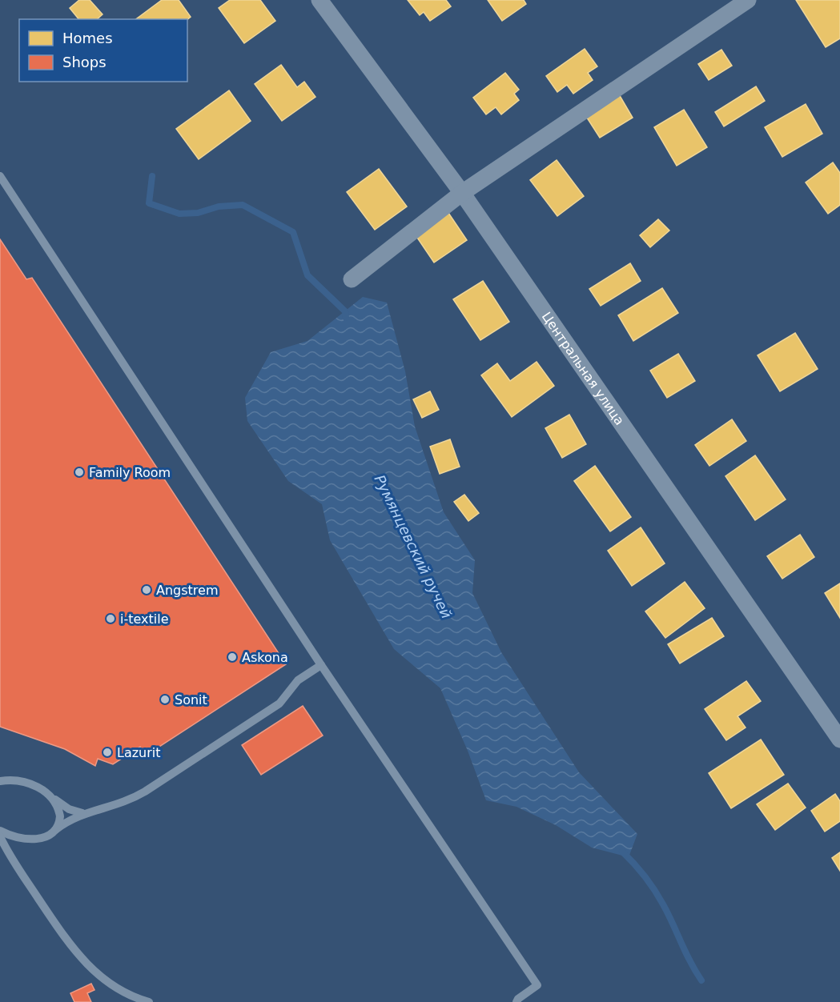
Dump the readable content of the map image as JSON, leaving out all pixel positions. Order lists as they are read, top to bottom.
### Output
{
  "streets": {
    "street": ["Центральная улица"]
  },
  "water": ["Румянцевский ручей"],
  "places": [
    "Family Room",
    "Angstrem",
    "i-textile",
    "Askona",
    "Sonit",
    "Lazurit"
  ],
  "legend": ["Homes", "Shops"]
}
